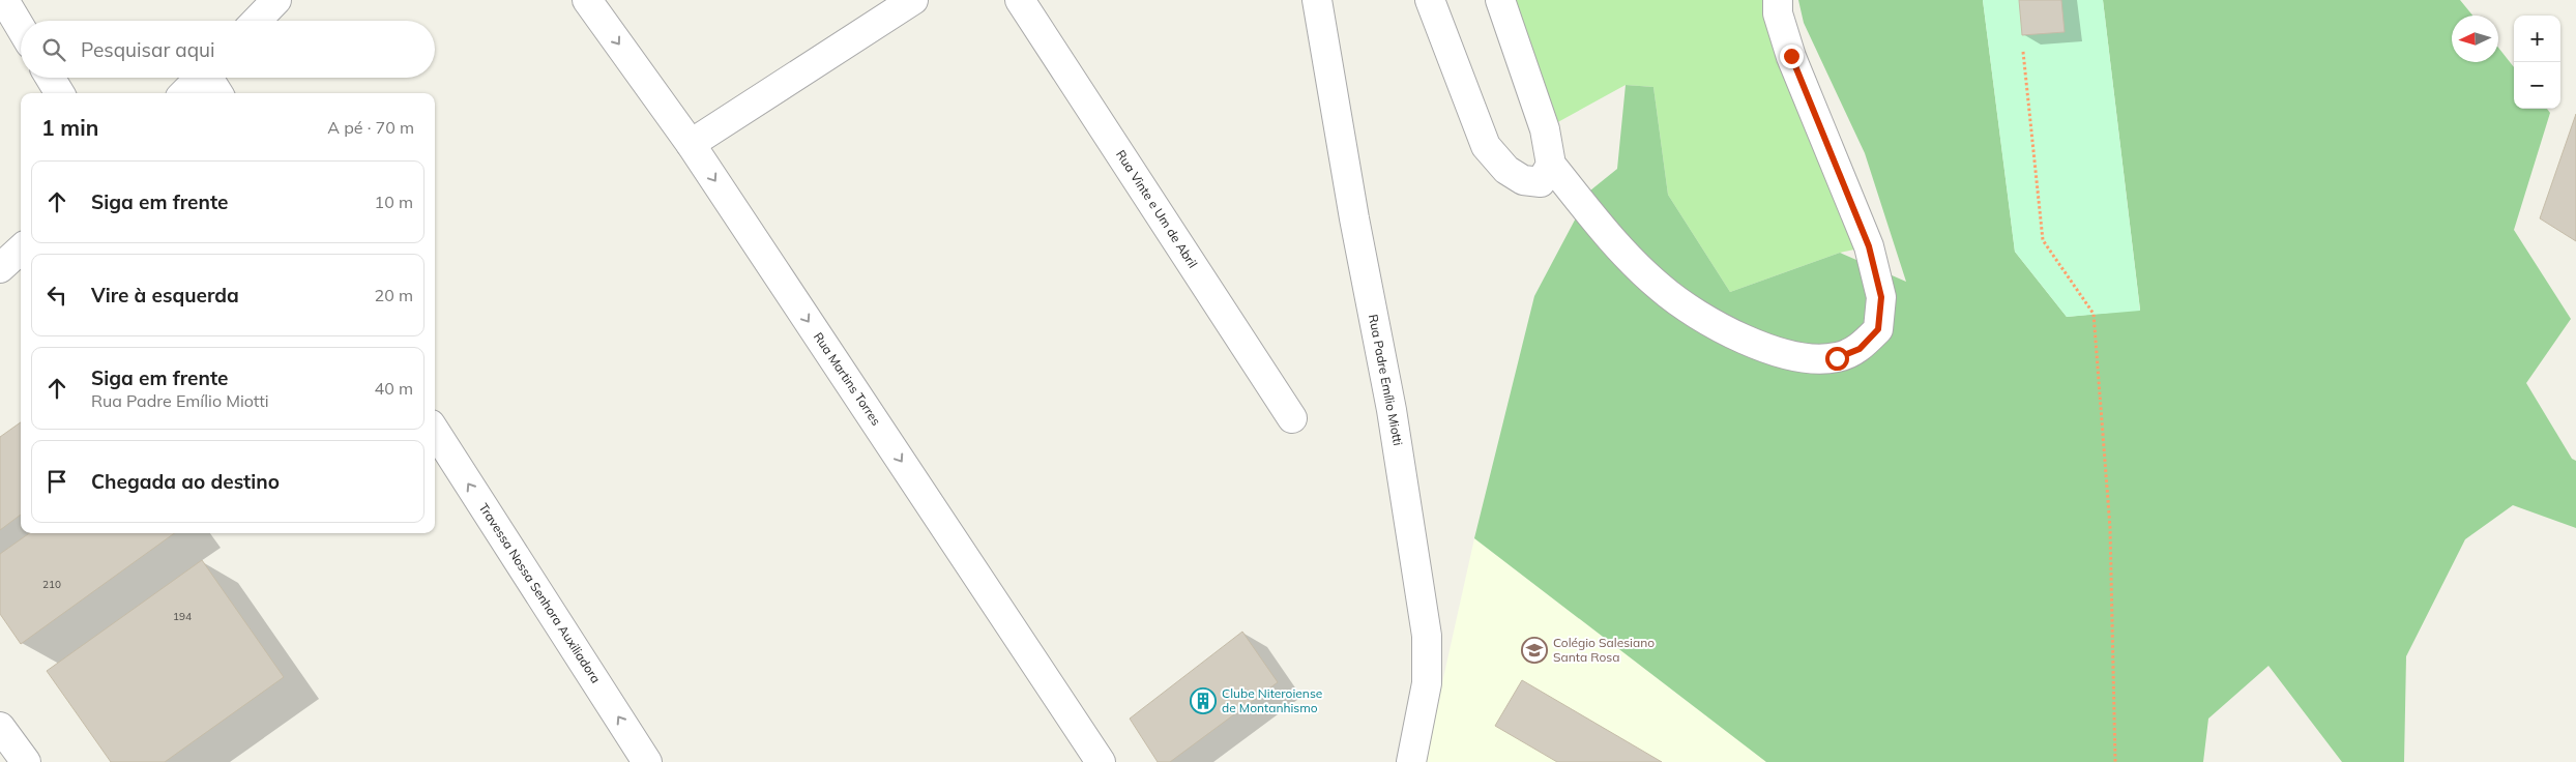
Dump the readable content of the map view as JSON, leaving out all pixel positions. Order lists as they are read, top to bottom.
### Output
{
  "streets": {
    "street": [
      "Rua Vinte e Um de Abril",
      "Rua Martins Torres",
      "Rua Padre Emílio Miotti",
      "Travessa Nossa Senhora Auxiliadora"
    ]
  },
  "one_way": ["Rua Martins Torres", "Travessa Nossa Senhora Auxiliadora"],
  "places": {
    "school or university": ["Colégio Salesiano Santa Rosa"],
    "building": ["Clube Niteroiense de Montanhismo"]
  },
  "house_numbers": ["210", "194"],
  "north": "left",
  "page": {
    "map_buttons": ["+", "−"],
    "search": "Pesquisar aqui",
    "heading": ["1 min", "A pé · 70 m"],
    "list": [
      ["Siga em frente", "10 m"],
      ["Vire à esquerda", "20 m"],
      ["Siga em frente", "Rua Padre Emílio Miotti", "40 m"],
      "Chegada ao destino"
    ]
  }
}
